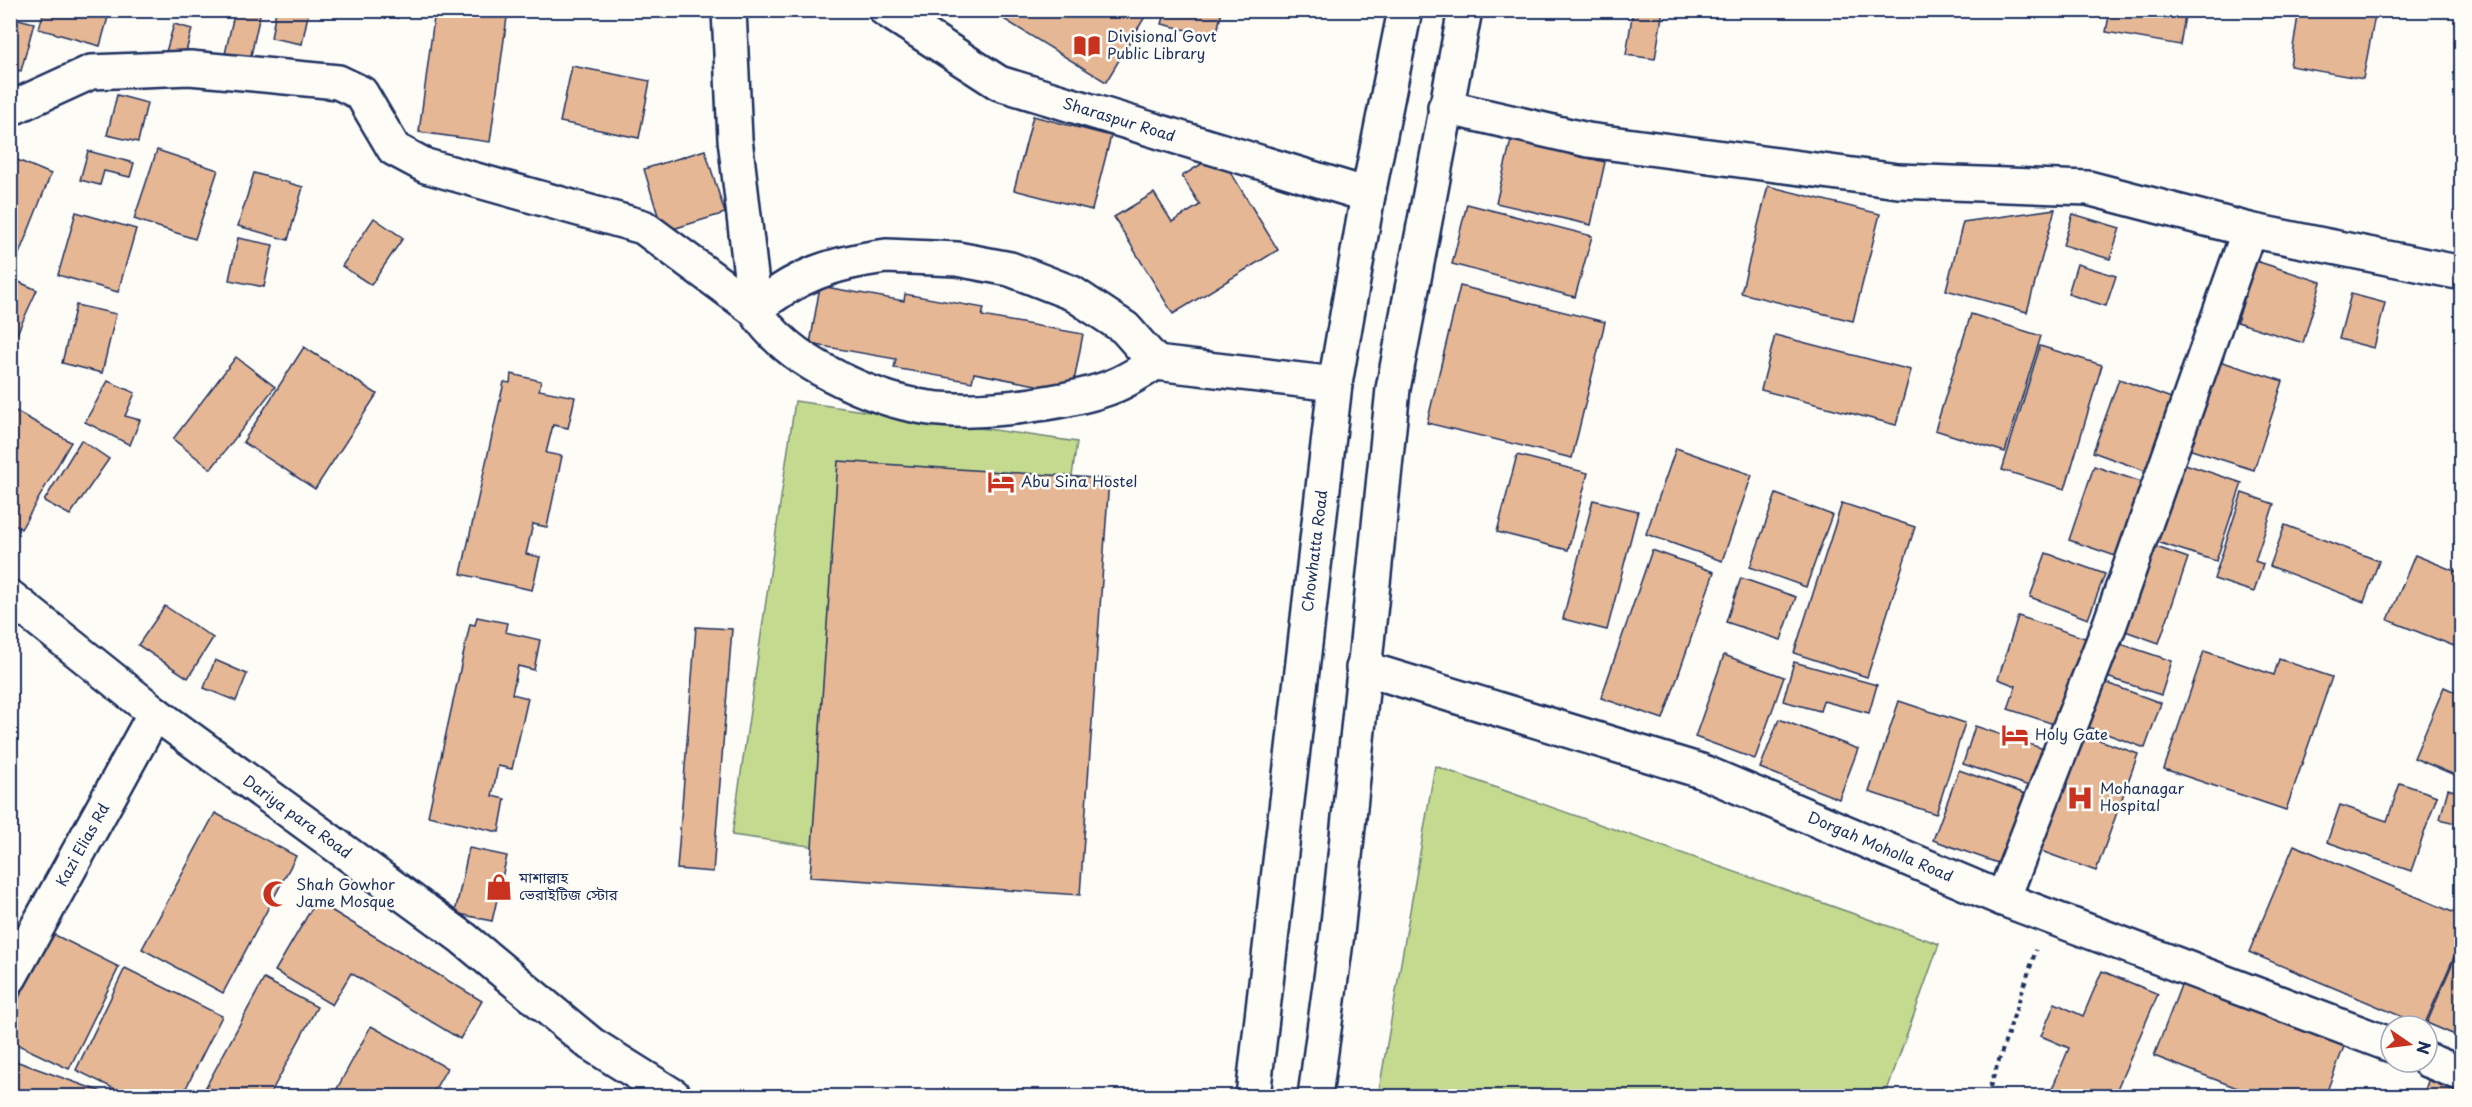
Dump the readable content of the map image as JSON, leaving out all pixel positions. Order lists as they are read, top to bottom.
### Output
{
  "streets": {
    "street": [
      "Sharaspur Road",
      "Chowhatta Road",
      "Dariya para Road",
      "Kazi Elias Rd",
      "Dorgah Moholla Road"
    ]
  },
  "crossings": [
    ["Sharaspur Road", "Chowhatta Road"],
    ["Dariya para Road", "Kazi Elias Rd"]
  ],
  "places": {
    "library": ["Divisional Govt Public Library"],
    "hotel": ["Abu Sina Hostel", "Holy Gate"],
    "hospital": ["Mohanagar Hospital"],
    "shop": ["মাশাল্লাহ ভেরাইটিজ স্টোর"],
    "mosque": ["Shah Gowhor Jame Mosque"]
  },
  "north": "right"
}
